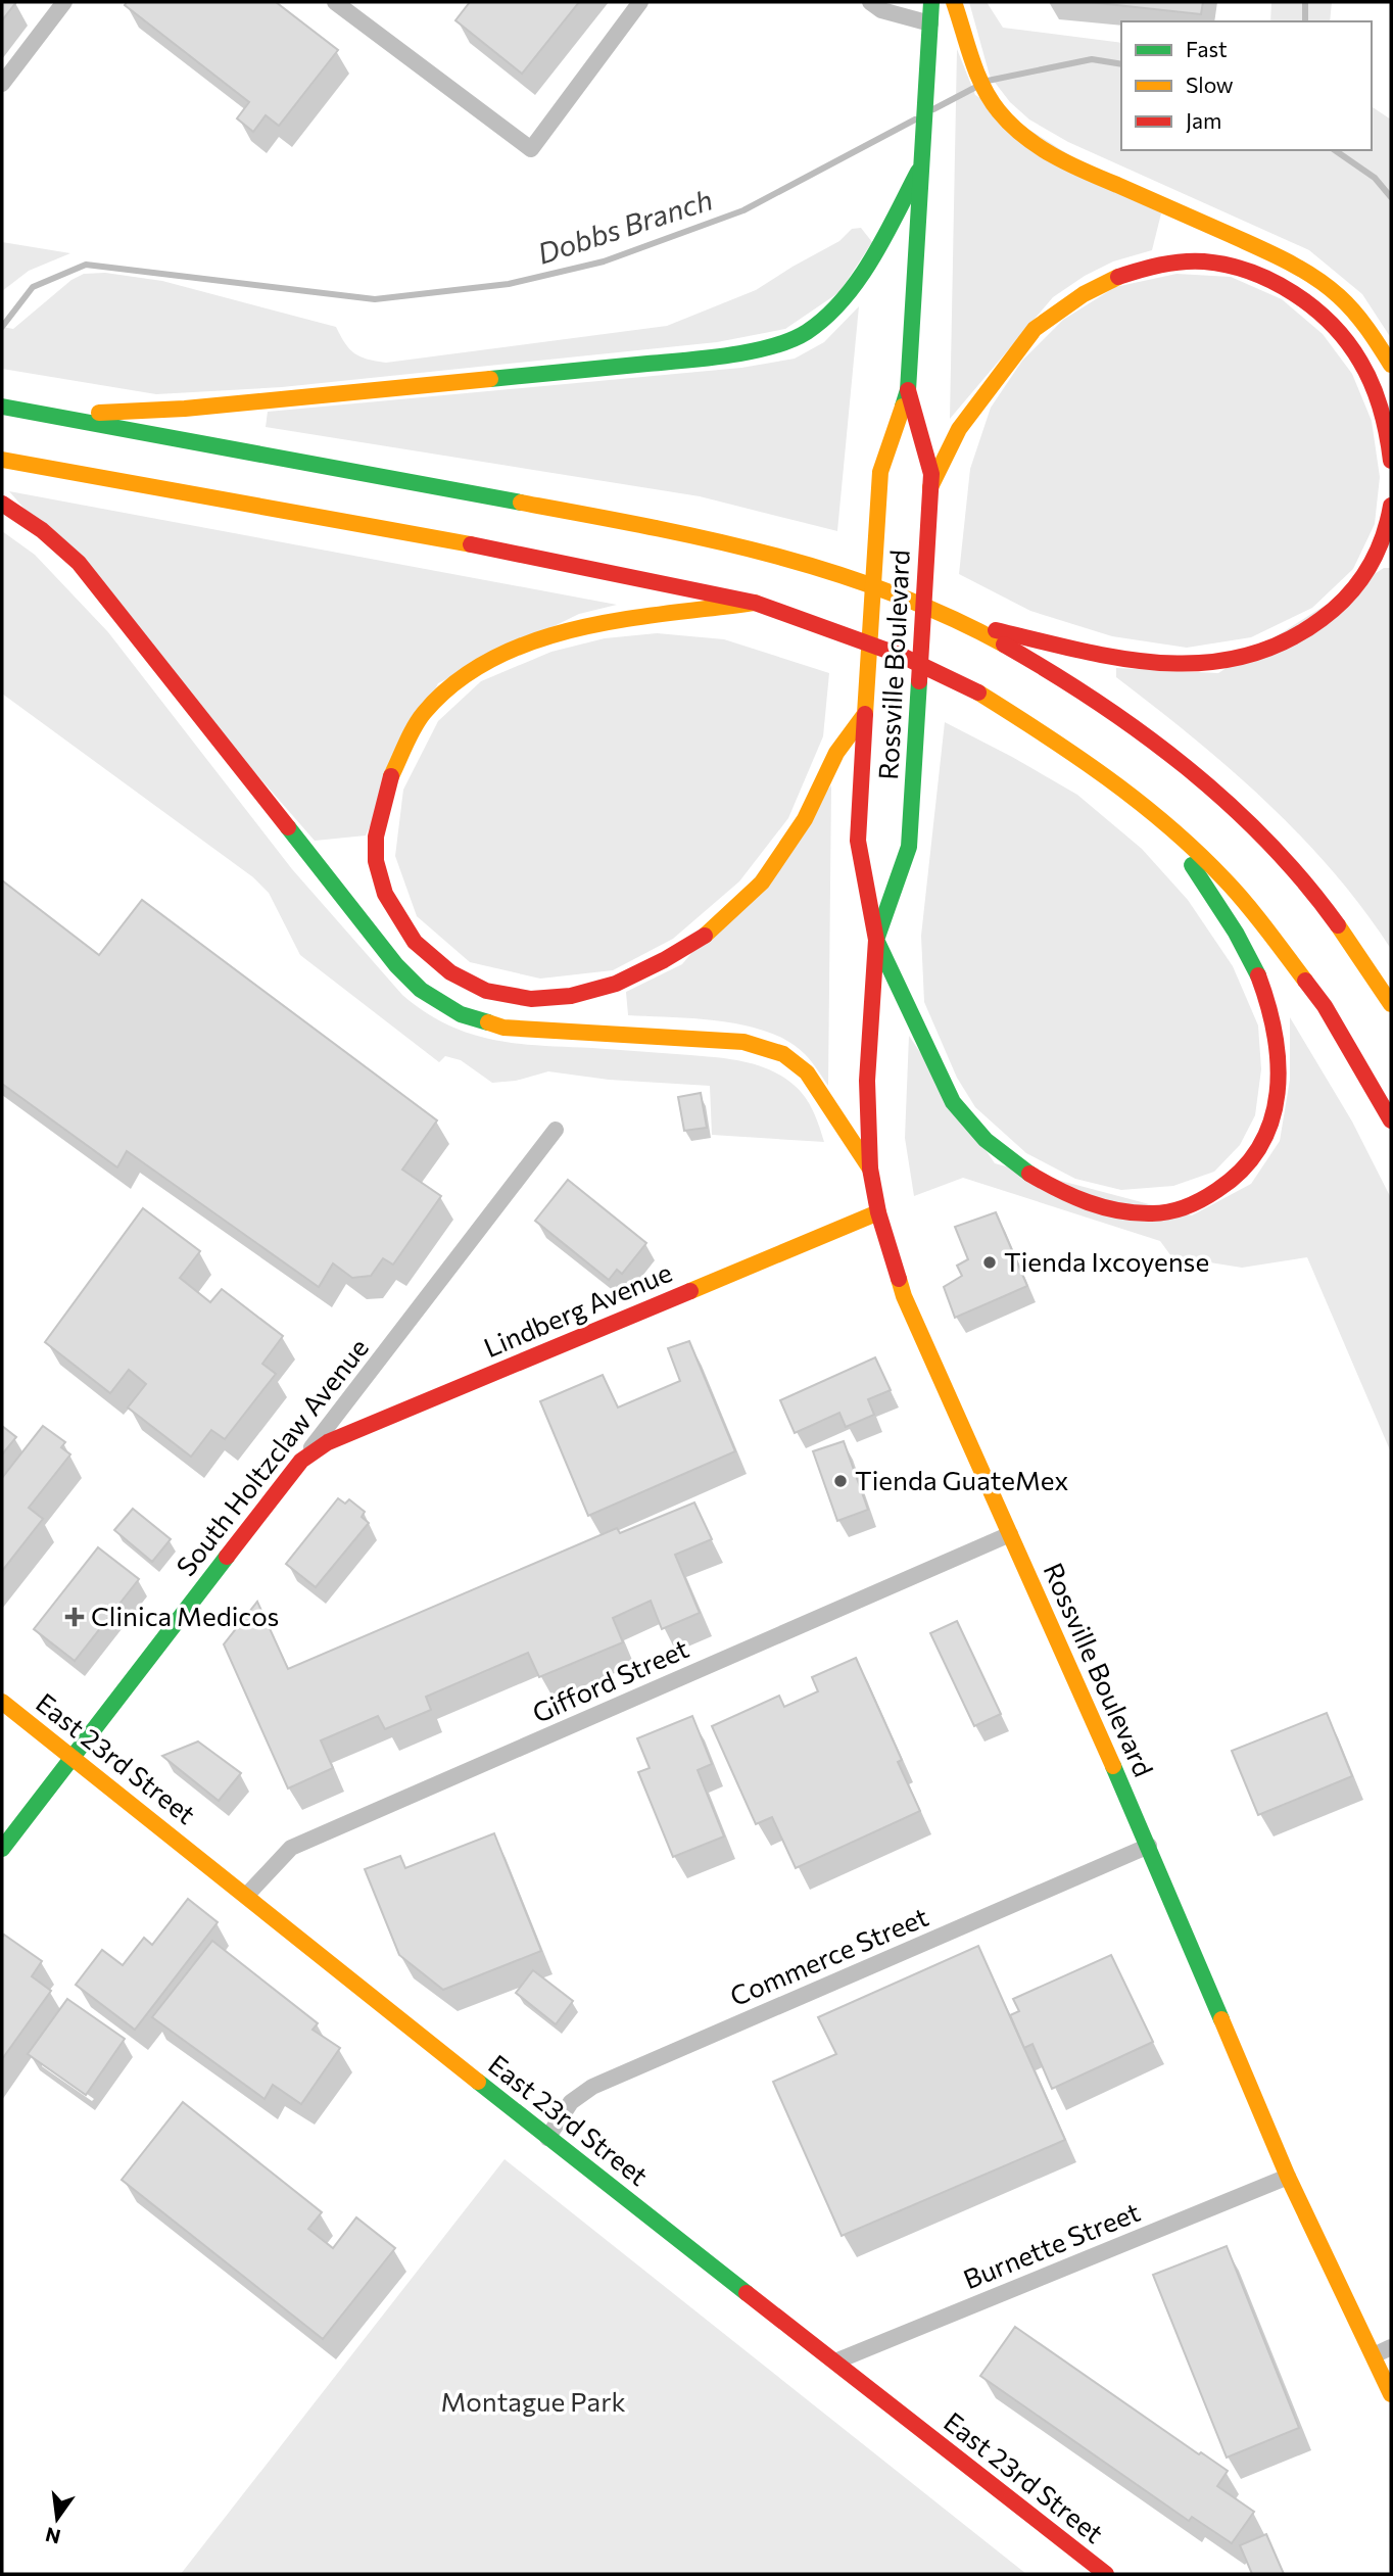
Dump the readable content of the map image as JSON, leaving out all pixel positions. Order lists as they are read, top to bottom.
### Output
{
  "streets": {
    "main road": [
      "Rossville Boulevard",
      "Lindberg Avenue",
      "South Holtzclaw Avenue",
      "East 23rd Street"
    ],
    "street": ["Gifford Street", "Commerce Street", "Burnette Street"]
  },
  "crossings": [
    ["Rossville Boulevard", "Lindberg Avenue"],
    ["Rossville Boulevard", "Gifford Street"],
    ["Rossville Boulevard", "Commerce Street"],
    ["Rossville Boulevard", "Burnette Street"],
    ["Lindberg Avenue", "South Holtzclaw Avenue"],
    ["South Holtzclaw Avenue", "East 23rd Street"],
    ["Gifford Street", "East 23rd Street"],
    ["East 23rd Street", "Commerce Street"],
    ["East 23rd Street", "Burnette Street"]
  ],
  "water": ["Dobbs Branch"],
  "parks": ["Montague Park"],
  "places": {
    "other": ["Tienda Ixcoyense", "Tienda GuateMex"],
    "health": ["Clinica Medicos"]
  },
  "legend": ["Fast", "Slow", "Jam"],
  "north": "bottom"
}
